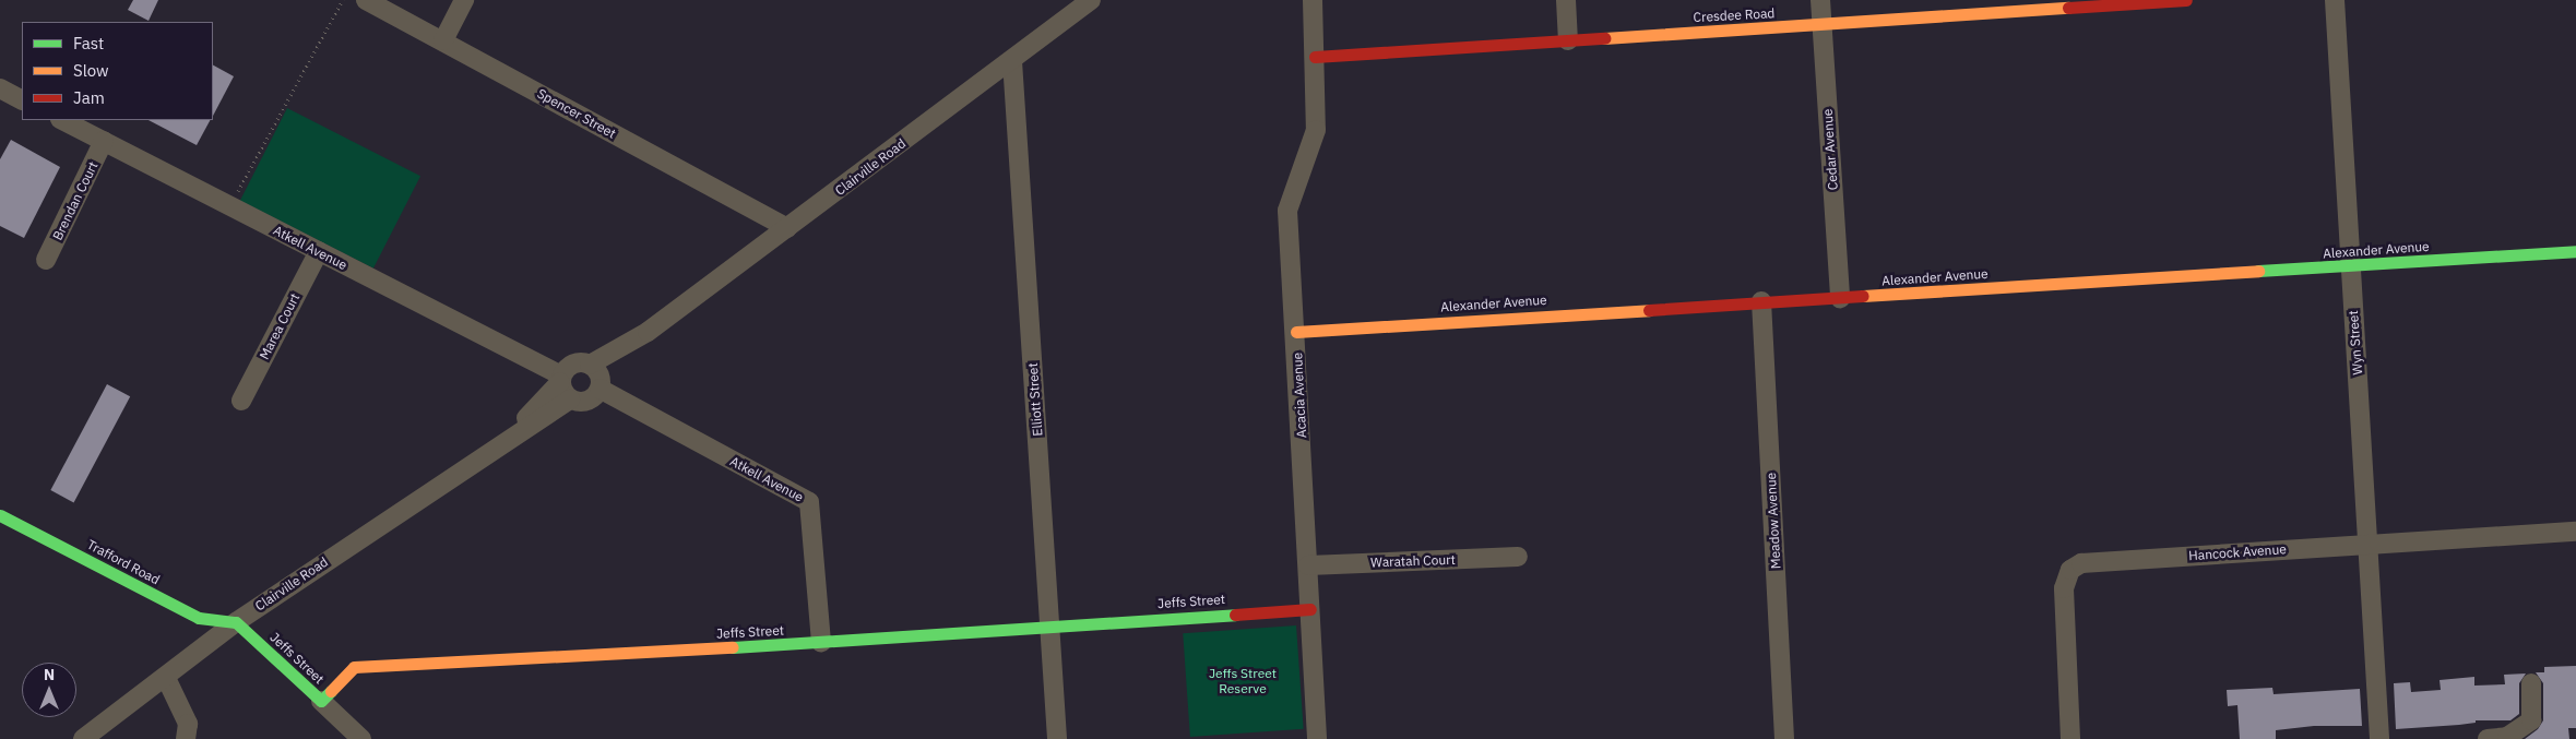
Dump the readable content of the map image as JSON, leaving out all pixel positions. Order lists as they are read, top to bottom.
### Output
{
  "streets": {
    "street": [
      "Cresdee Road",
      "Spencer Street",
      "Cedar Avenue",
      "Clairville Road",
      "Brendan Court",
      "Atkell Avenue",
      "Alexander Avenue",
      "Marea Court",
      "Wyn Street",
      "Acacia Avenue",
      "Elliott Street",
      "Meadow Avenue",
      "Hancock Avenue",
      "Waratah Court",
      "Trafford Road",
      "Jeffs Street"
    ]
  },
  "crossings": [
    ["Cresdee Road", "Cedar Avenue"],
    ["Cresdee Road", "Acacia Avenue"],
    ["Spencer Street", "Clairville Road"],
    ["Cedar Avenue", "Alexander Avenue"],
    ["Clairville Road", "Atkell Avenue"],
    ["Clairville Road", "Elliott Street"],
    ["Clairville Road", "Trafford Road"],
    ["Clairville Road", "Jeffs Street"],
    ["Brendan Court", "Atkell Avenue"],
    ["Atkell Avenue", "Marea Court"],
    ["Atkell Avenue", "Jeffs Street"],
    ["Alexander Avenue", "Wyn Street"],
    ["Alexander Avenue", "Acacia Avenue"],
    ["Alexander Avenue", "Meadow Avenue"],
    ["Wyn Street", "Hancock Avenue"],
    ["Acacia Avenue", "Waratah Court"],
    ["Acacia Avenue", "Jeffs Street"],
    ["Elliott Street", "Jeffs Street"],
    ["Trafford Road", "Jeffs Street"]
  ],
  "parks": ["Jeffs Street Reserve"],
  "legend": ["Fast", "Slow", "Jam"],
  "north": "top"
}
